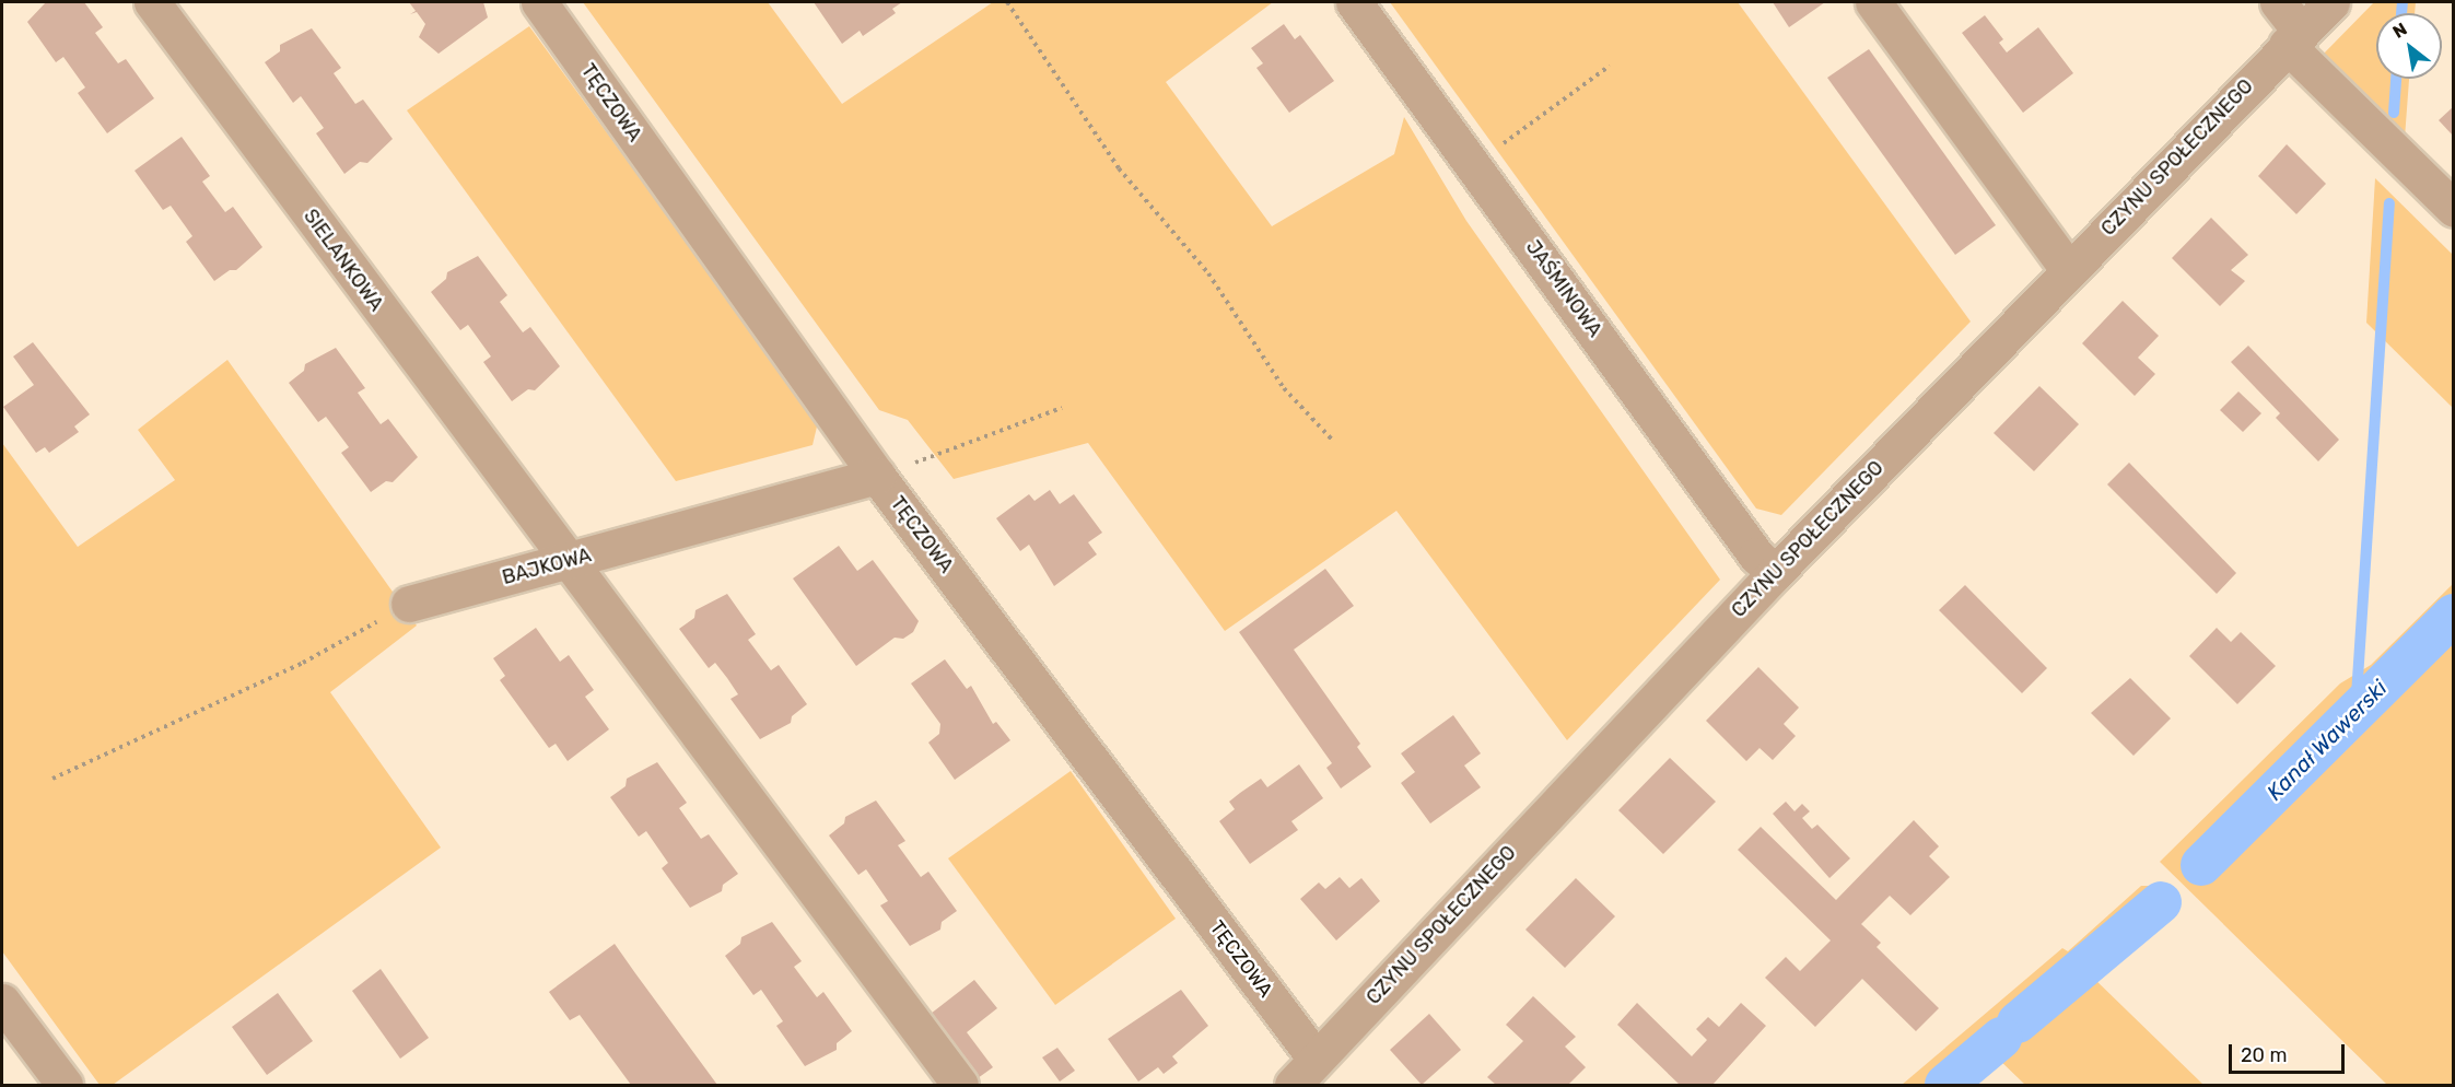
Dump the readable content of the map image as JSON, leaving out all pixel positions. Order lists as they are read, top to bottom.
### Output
{
  "streets": {
    "street": [
      "TĘCZOWA",
      "CZYNU SPOŁECZNEGO",
      "SIELANKOWA",
      "JAŚMINOWA",
      "BAJKOWA"
    ]
  },
  "crossings": [
    ["TĘCZOWA", "CZYNU SPOŁECZNEGO"],
    ["TĘCZOWA", "BAJKOWA"],
    ["CZYNU SPOŁECZNEGO", "JAŚMINOWA"],
    ["SIELANKOWA", "BAJKOWA"]
  ],
  "water": ["Kanał Wawerski"],
  "scale_bar": "20 m",
  "north": "top left"
}
